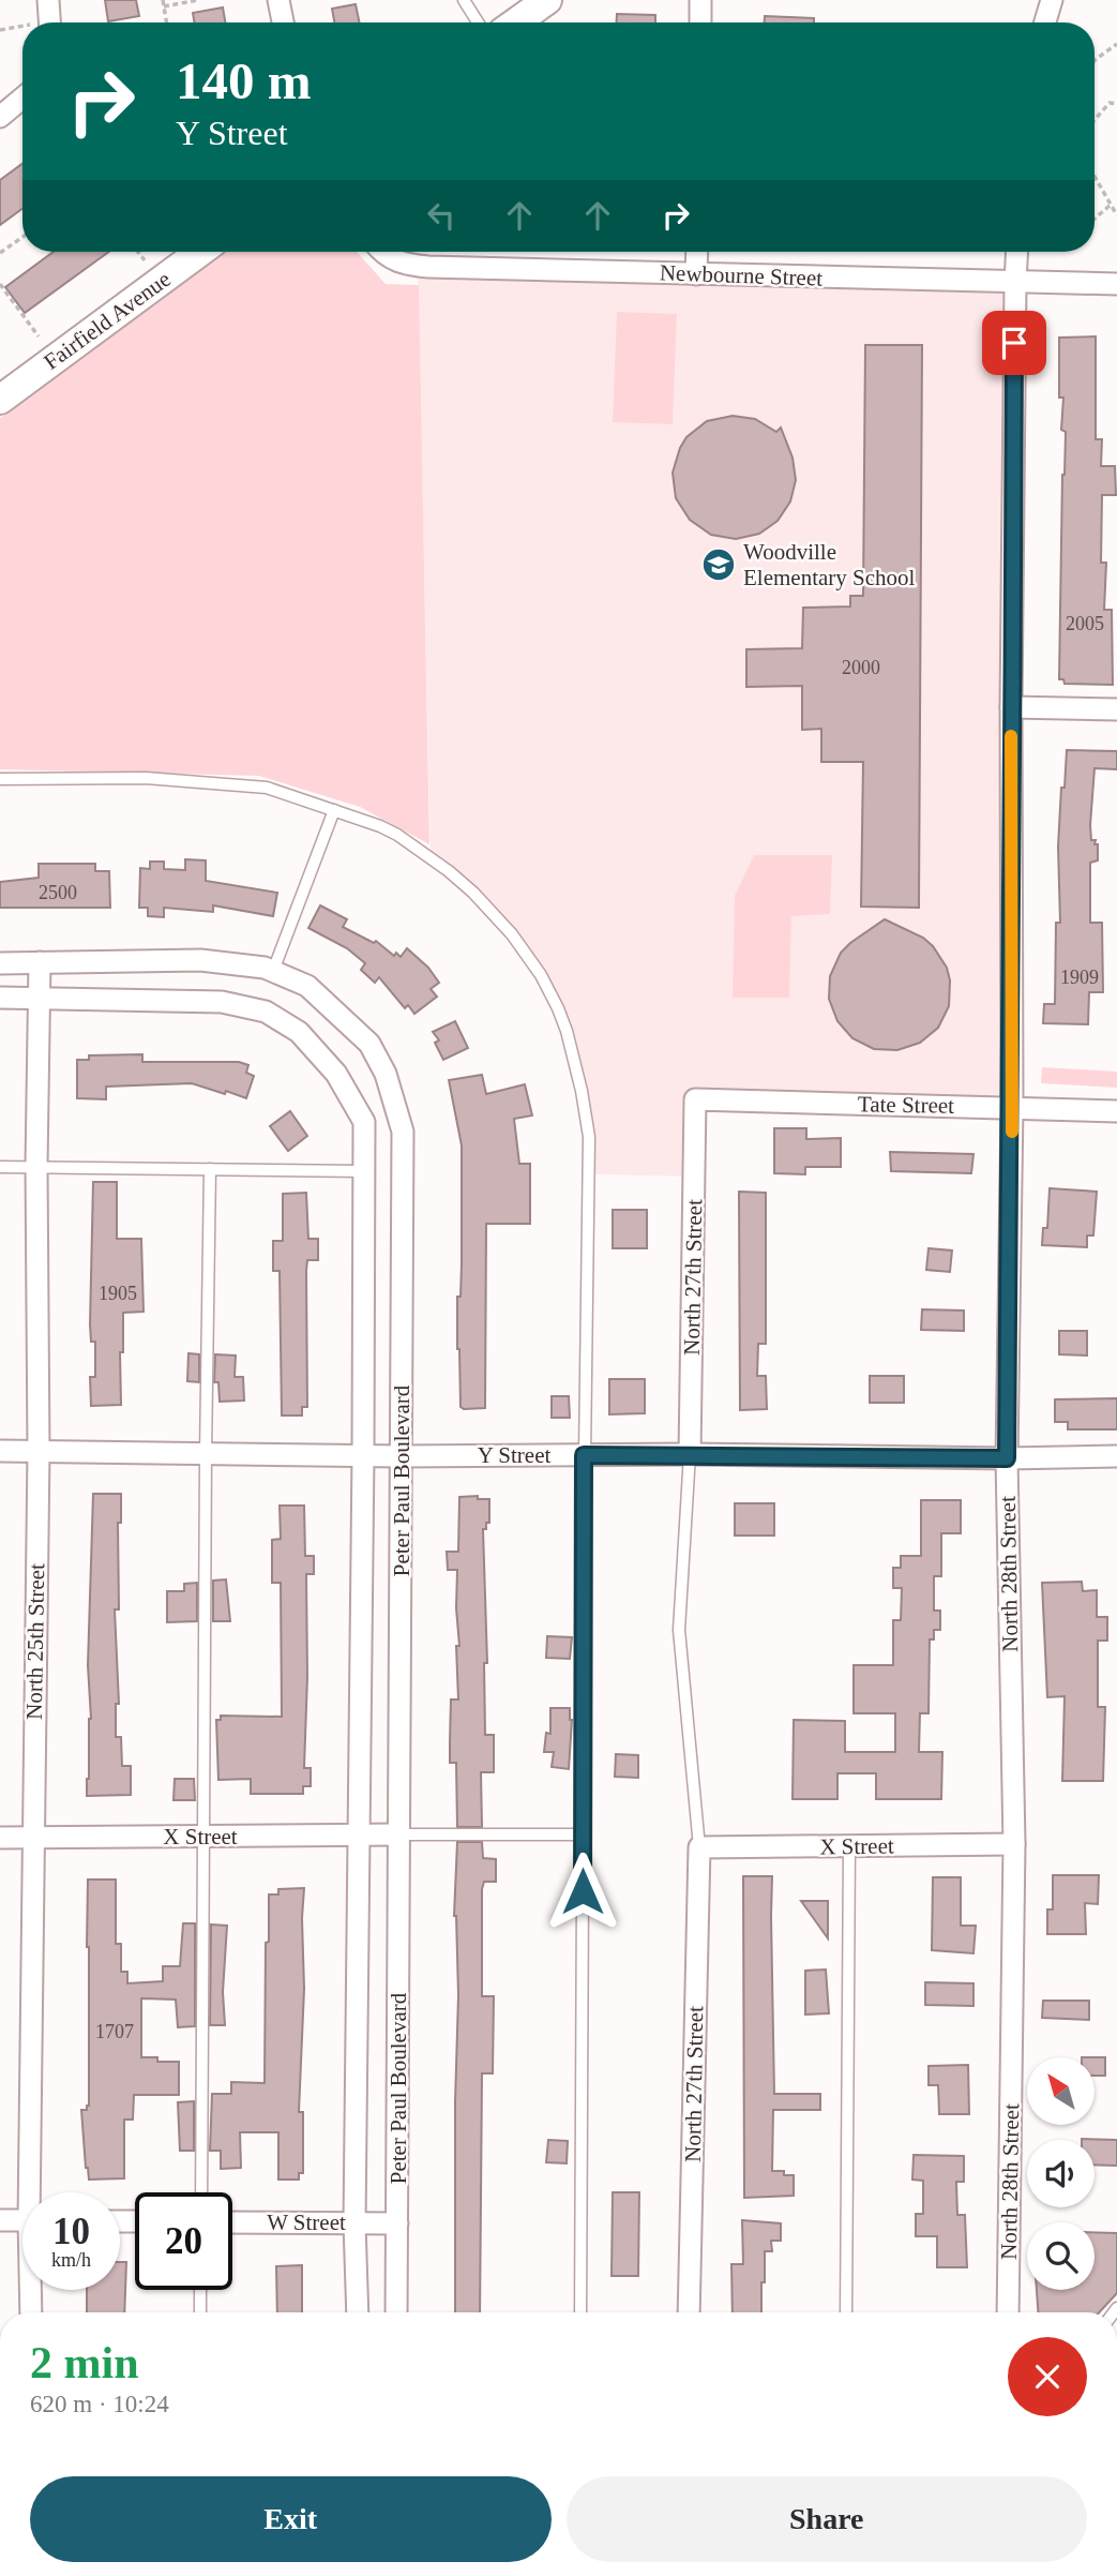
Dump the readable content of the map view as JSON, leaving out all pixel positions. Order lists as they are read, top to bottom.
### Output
{
  "streets": {
    "main road": ["Fairfield Avenue"],
    "street": [
      "Newbourne Street",
      "Tate Street",
      "North 27th Street",
      "Y Street",
      "Peter Paul Boulevard",
      "North 28th Street",
      "North 25th Street",
      "X Street",
      "W Street"
    ]
  },
  "crossings": [
    ["Newbourne Street", "North 28th Street"],
    ["Tate Street", "North 27th Street"],
    ["Tate Street", "North 28th Street"],
    ["North 27th Street", "Y Street"],
    ["North 27th Street", "X Street"],
    ["Y Street", "Peter Paul Boulevard"],
    ["Y Street", "North 28th Street"],
    ["Y Street", "North 25th Street"],
    ["Peter Paul Boulevard", "North 25th Street"],
    ["Peter Paul Boulevard", "X Street"],
    ["Peter Paul Boulevard", "W Street"],
    ["North 28th Street", "X Street"],
    ["North 25th Street", "X Street"]
  ],
  "places": {
    "school or university": ["Woodville Elementary School"]
  },
  "house_numbers": [
    "2005",
    "2000",
    "2500",
    "1909",
    "1905",
    "1707"
  ],
  "north": "top left",
  "page": {
    "turn": ["140 m", "Y Street"],
    "speed": "10 km/h",
    "limit": "20",
    "heading": ["2 min", "620 m · 10:24"],
    "buttons": ["Exit", "Share"]
  }
}
